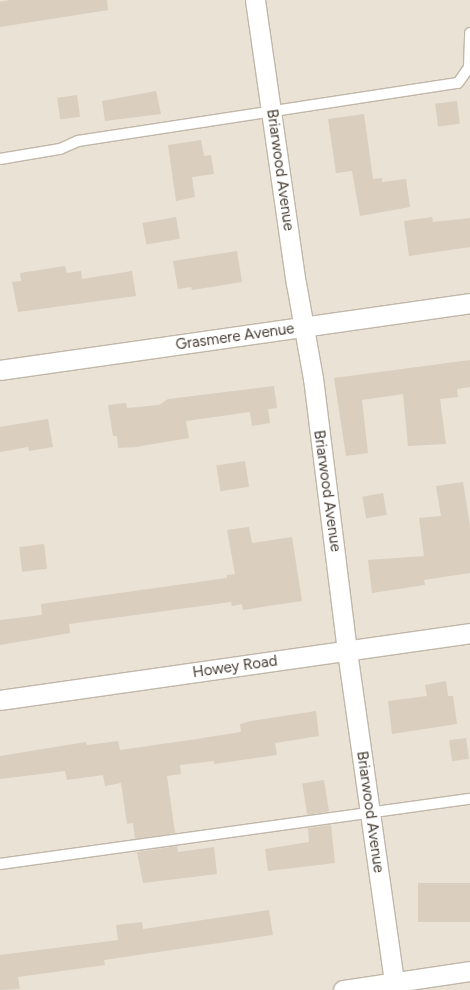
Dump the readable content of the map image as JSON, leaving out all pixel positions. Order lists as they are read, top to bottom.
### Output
{
  "streets": {
    "street": ["Briarwood Avenue", "Grasmere Avenue", "Howey Road"]
  },
  "crossings": [
    ["Briarwood Avenue", "Grasmere Avenue"],
    ["Briarwood Avenue", "Howey Road"]
  ]
}
